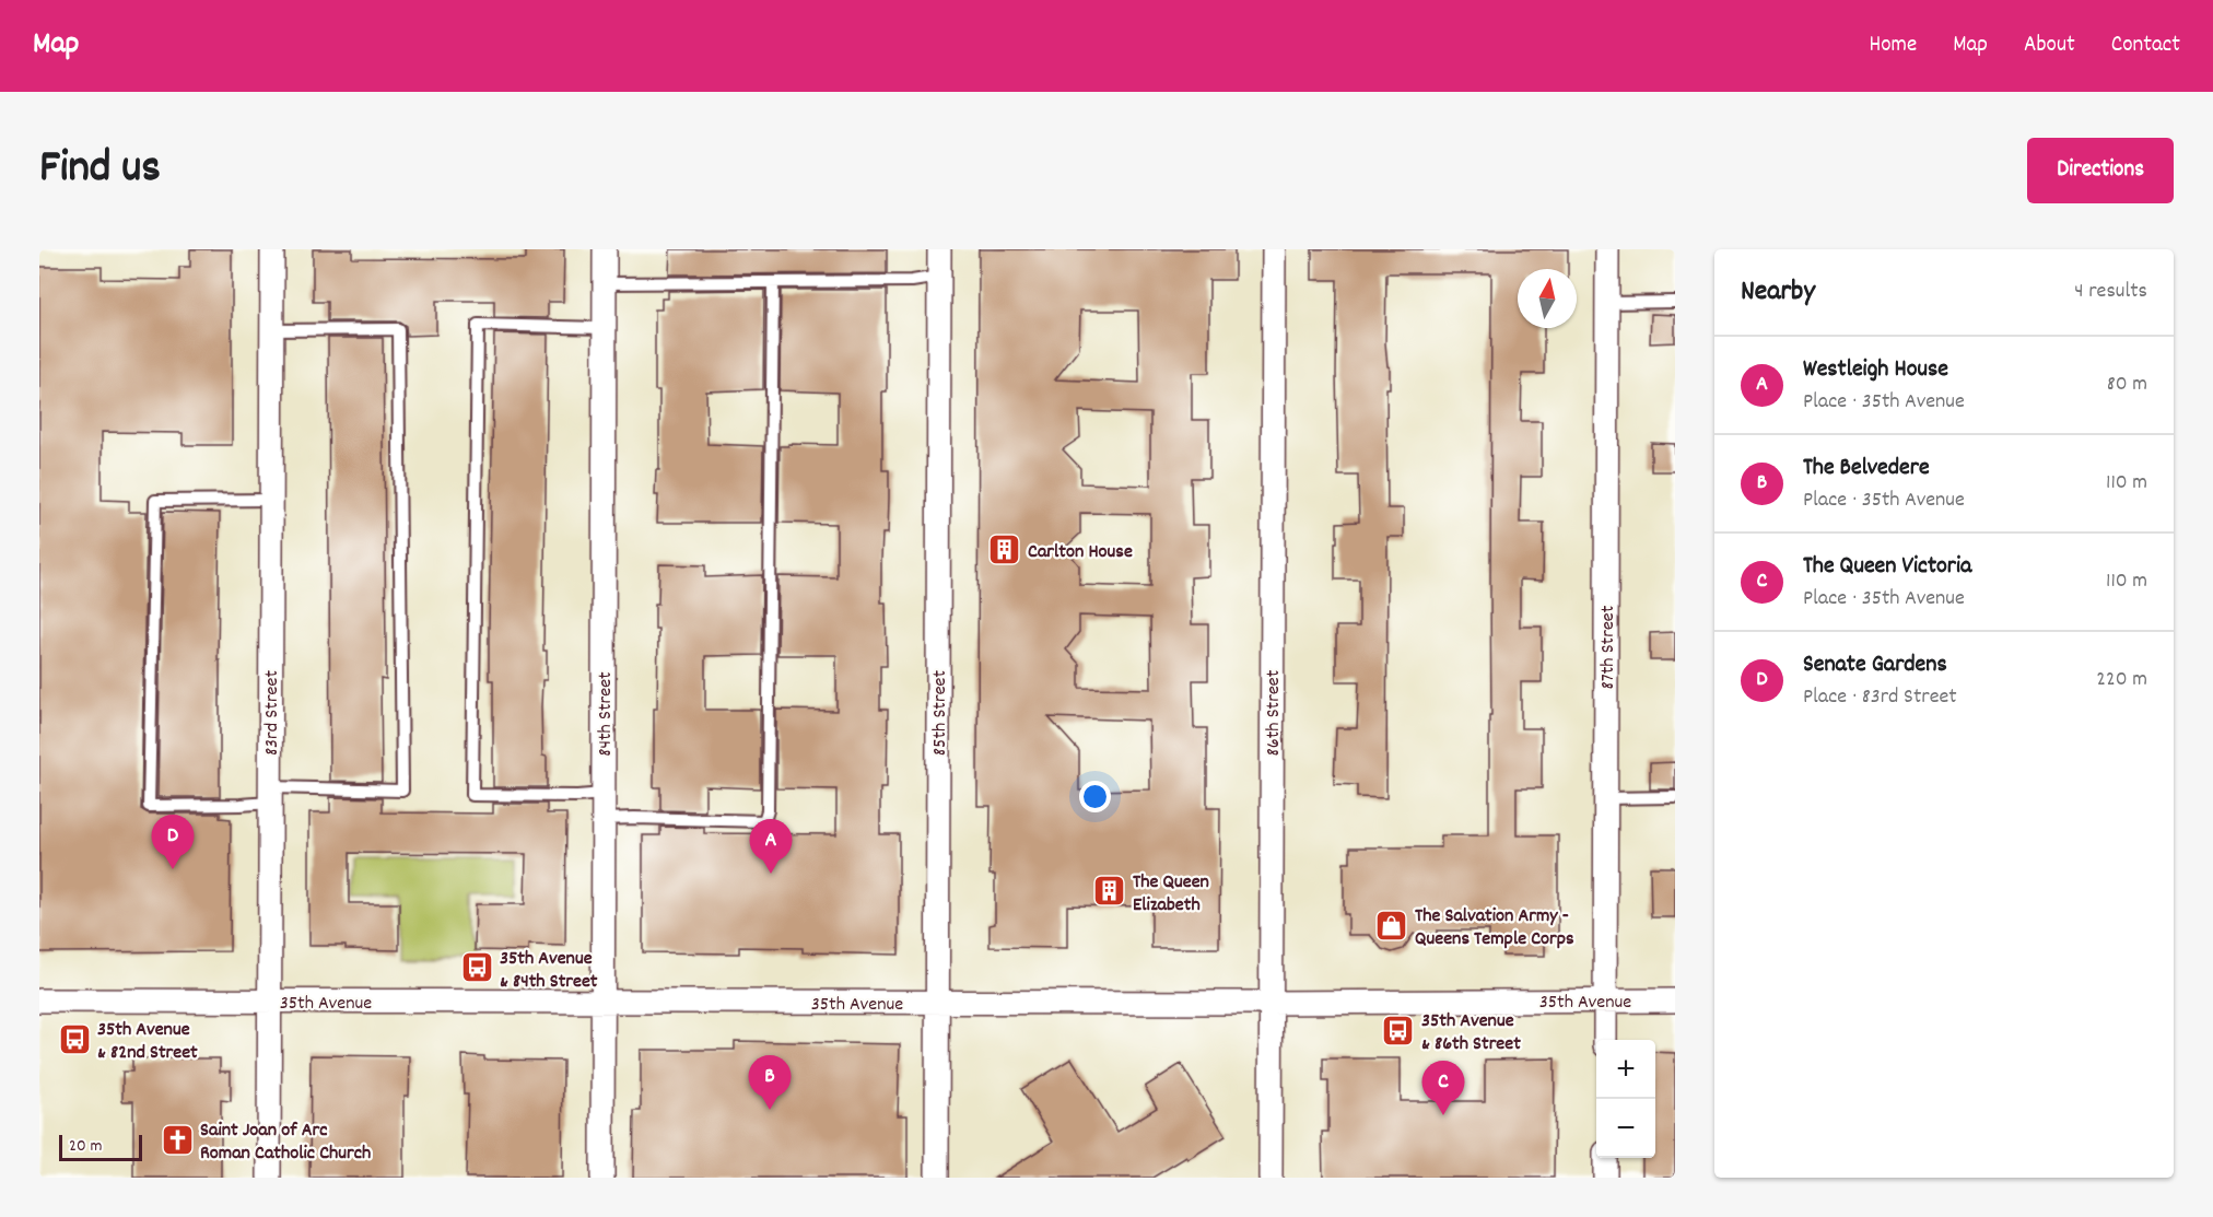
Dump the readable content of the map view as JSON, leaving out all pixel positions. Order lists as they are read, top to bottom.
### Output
{
  "streets": {
    "street": [
      "87th Street",
      "83rd Street",
      "85th Street",
      "86th Street",
      "84th Street",
      "35th Avenue"
    ]
  },
  "crossings": [
    ["87th Street", "35th Avenue"],
    ["83rd Street", "35th Avenue"],
    ["85th Street", "35th Avenue"],
    ["86th Street", "35th Avenue"],
    ["84th Street", "35th Avenue"]
  ],
  "places": {
    "building": ["Carlton House", "The Queen Elizabeth"],
    "shop": ["The Salvation Army - Queens Temple Corps"],
    "bus stop": ["35th Avenue & 84th Street", "35th Avenue & 86th Street", "35th Avenue & 82nd Street"],
    "church": ["Saint Joan of Arc Roman Catholic Church"]
  },
  "scale_bar": "20 m",
  "north": "top",
  "page": {
    "header": "Map",
    "nav": [
      "Home",
      "Map",
      "About",
      "Contact"
    ],
    "title": "Find us",
    "buttons": "Directions",
    "heading": ["Nearby", "4 results"],
    "list": [
      {
        "mark": "A",
        "name": "Westleigh House",
        "note": "Place · 35th Avenue",
        "value": "80 m"
      },
      {
        "mark": "B",
        "name": "The Belvedere",
        "note": "Place · 35th Avenue",
        "value": "110 m"
      },
      {
        "mark": "C",
        "name": "The Queen Victoria",
        "note": "Place · 35th Avenue",
        "value": "110 m"
      },
      {
        "mark": "D",
        "name": "Senate Gardens",
        "note": "Place · 83rd Street",
        "value": "220 m"
      }
    ],
    "pins": [
      "D",
      "A",
      "B",
      "C"
    ],
    "map_buttons": ["+", "−"],
    "scale": "20 m"
  }
}
